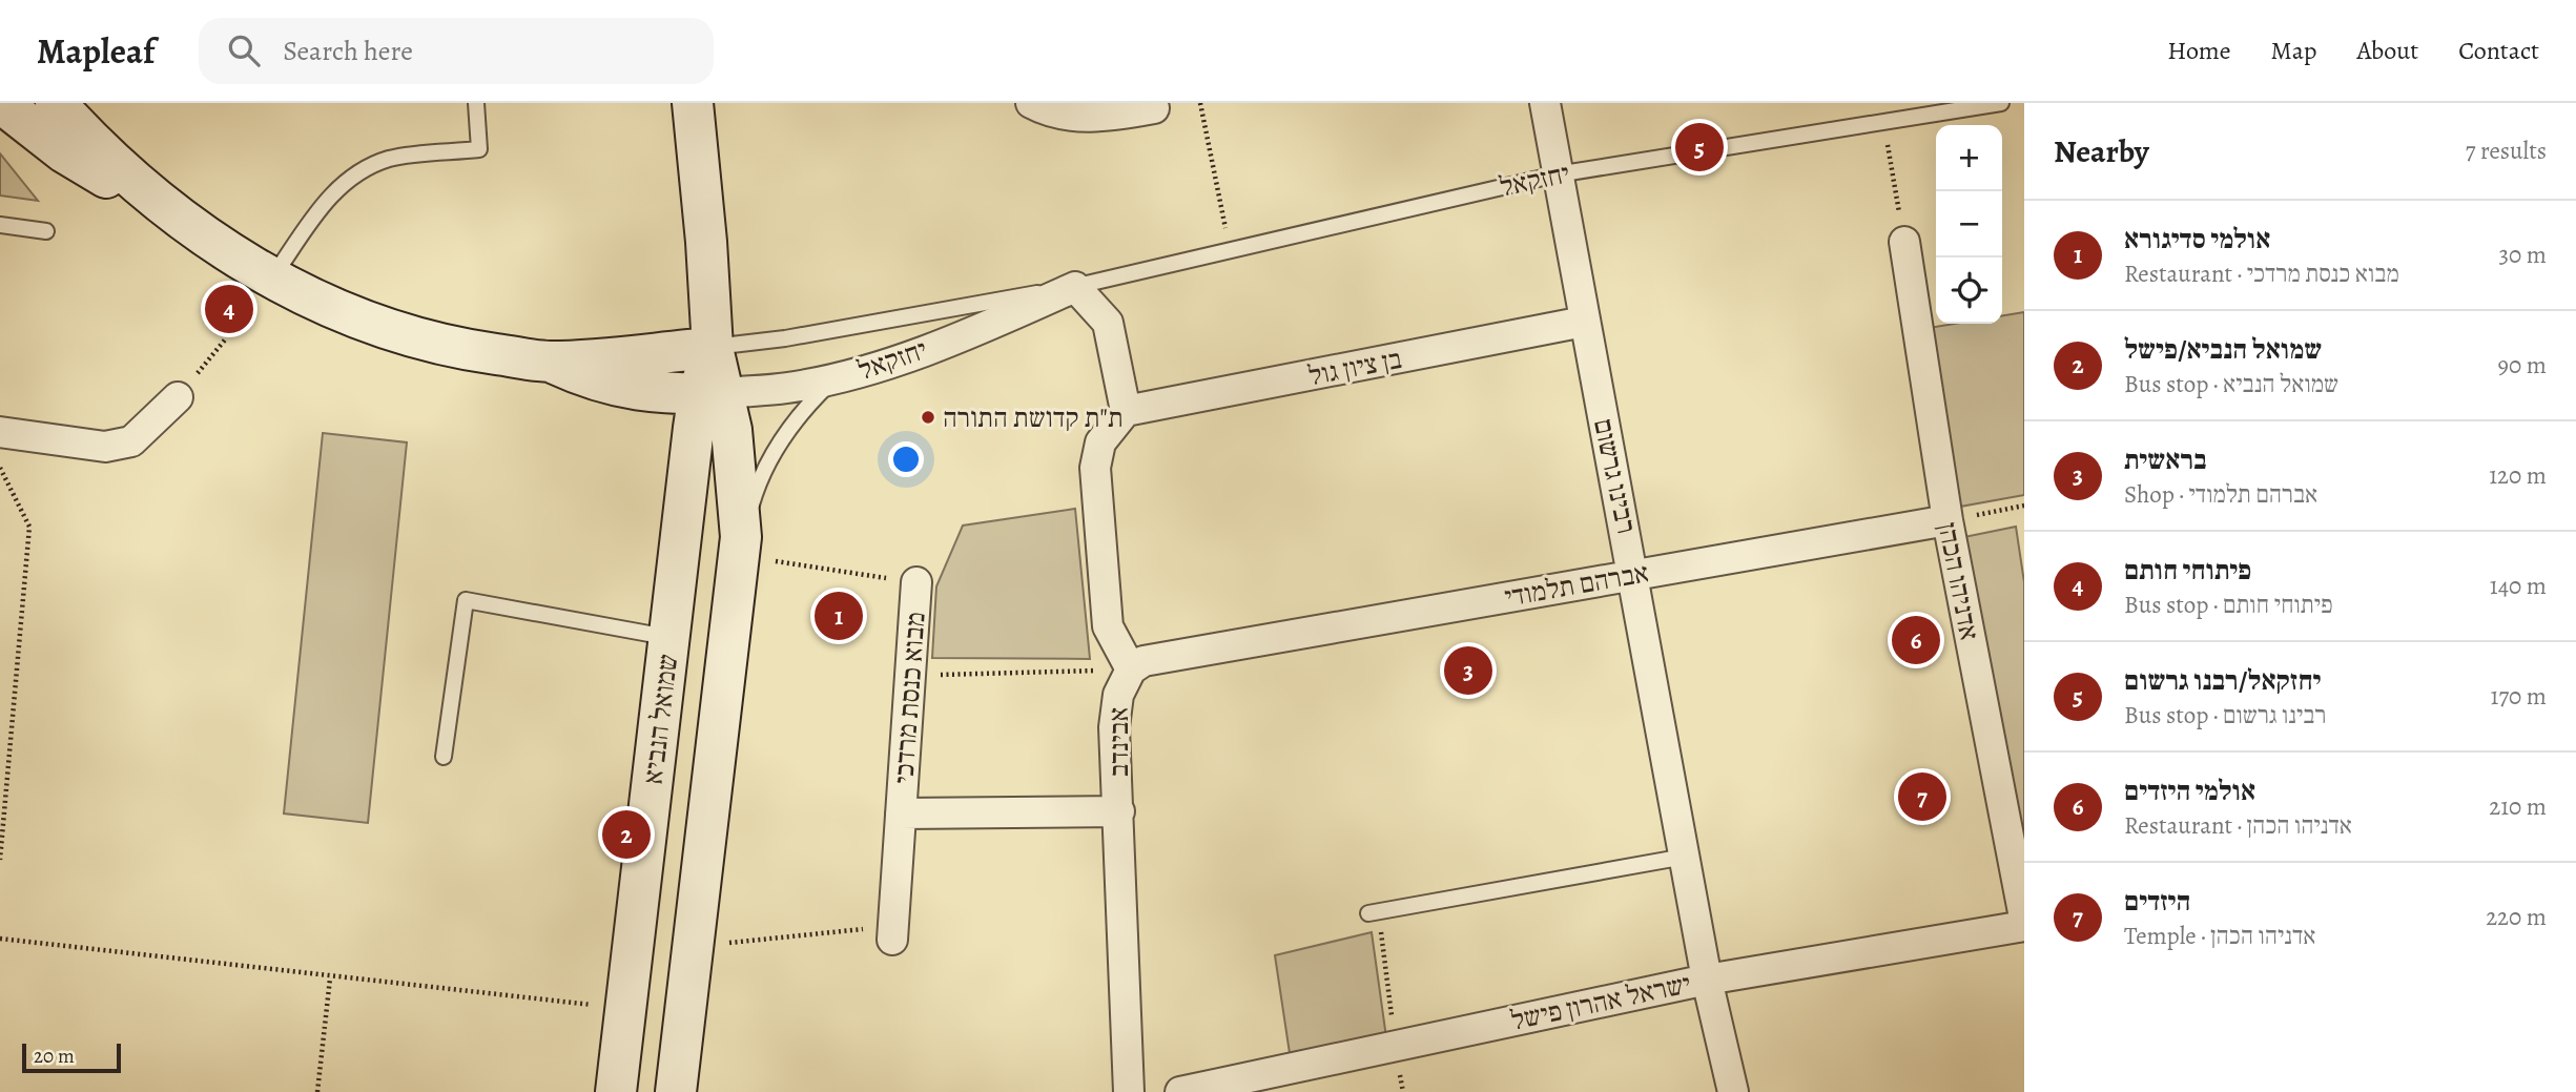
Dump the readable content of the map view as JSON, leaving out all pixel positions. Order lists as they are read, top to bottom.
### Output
{
  "streets": {
    "street": [
      "יחזקאל",
      "בן ציון גול",
      "רבינו גרשום",
      "אדניהו הכהן",
      "אברהם תלמודי",
      "מבוא כנסת מרדכי",
      "שמואל הנביא",
      "אבינדב",
      "ישראל אהרון פישל"
    ]
  },
  "crossings": [
    ["יחזקאל", "רבינו גרשום"],
    ["יחזקאל", "שמואל הנביא"],
    ["בן ציון גול", "רבינו גרשום"],
    ["בן ציון גול", "אבינדב"],
    ["רבינו גרשום", "אברהם תלמודי"],
    ["רבינו גרשום", "ישראל אהרון פישל"],
    ["אדניהו הכהן", "אברהם תלמודי"],
    ["אברהם תלמודי", "אבינדב"],
    ["מבוא כנסת מרדכי", "אבינדב"]
  ],
  "places": ["ת\"ת קדושת התורה"],
  "scale_bar": "20 m",
  "page": {
    "header": "Mapleaf",
    "search": "Search here",
    "nav": [
      "Home",
      "Map",
      "About",
      "Contact"
    ],
    "heading": ["Nearby", "7 results"],
    "pins": [
      "5",
      "4",
      "1",
      "6",
      "3",
      "7",
      "2"
    ],
    "map_buttons": ["+", "−"],
    "list": [
      {
        "mark": "1",
        "name": "אולמי סדיגורא",
        "note": "Restaurant · מבוא כנסת מרדכי",
        "value": "30 m"
      },
      {
        "mark": "2",
        "name": "שמואל הנביא/פישל",
        "note": "Bus stop · שמואל הנביא",
        "value": "90 m"
      },
      {
        "mark": "3",
        "name": "בראשית",
        "note": "Shop · אברהם תלמודי",
        "value": "120 m"
      },
      {
        "mark": "4",
        "name": "פיתוחי חותם",
        "note": "Bus stop · פיתוחי חותם",
        "value": "140 m"
      },
      {
        "mark": "5",
        "name": "יחזקאל/רבנו גרשום",
        "note": "Bus stop · רבינו גרשום",
        "value": "170 m"
      },
      {
        "mark": "6",
        "name": "אולמי היזדים",
        "note": "Restaurant · אדניהו הכהן",
        "value": "210 m"
      },
      {
        "mark": "7",
        "name": "היזדים",
        "note": "Temple · אדניהו הכהן",
        "value": "220 m"
      }
    ],
    "scale": "20 m"
  }
}
